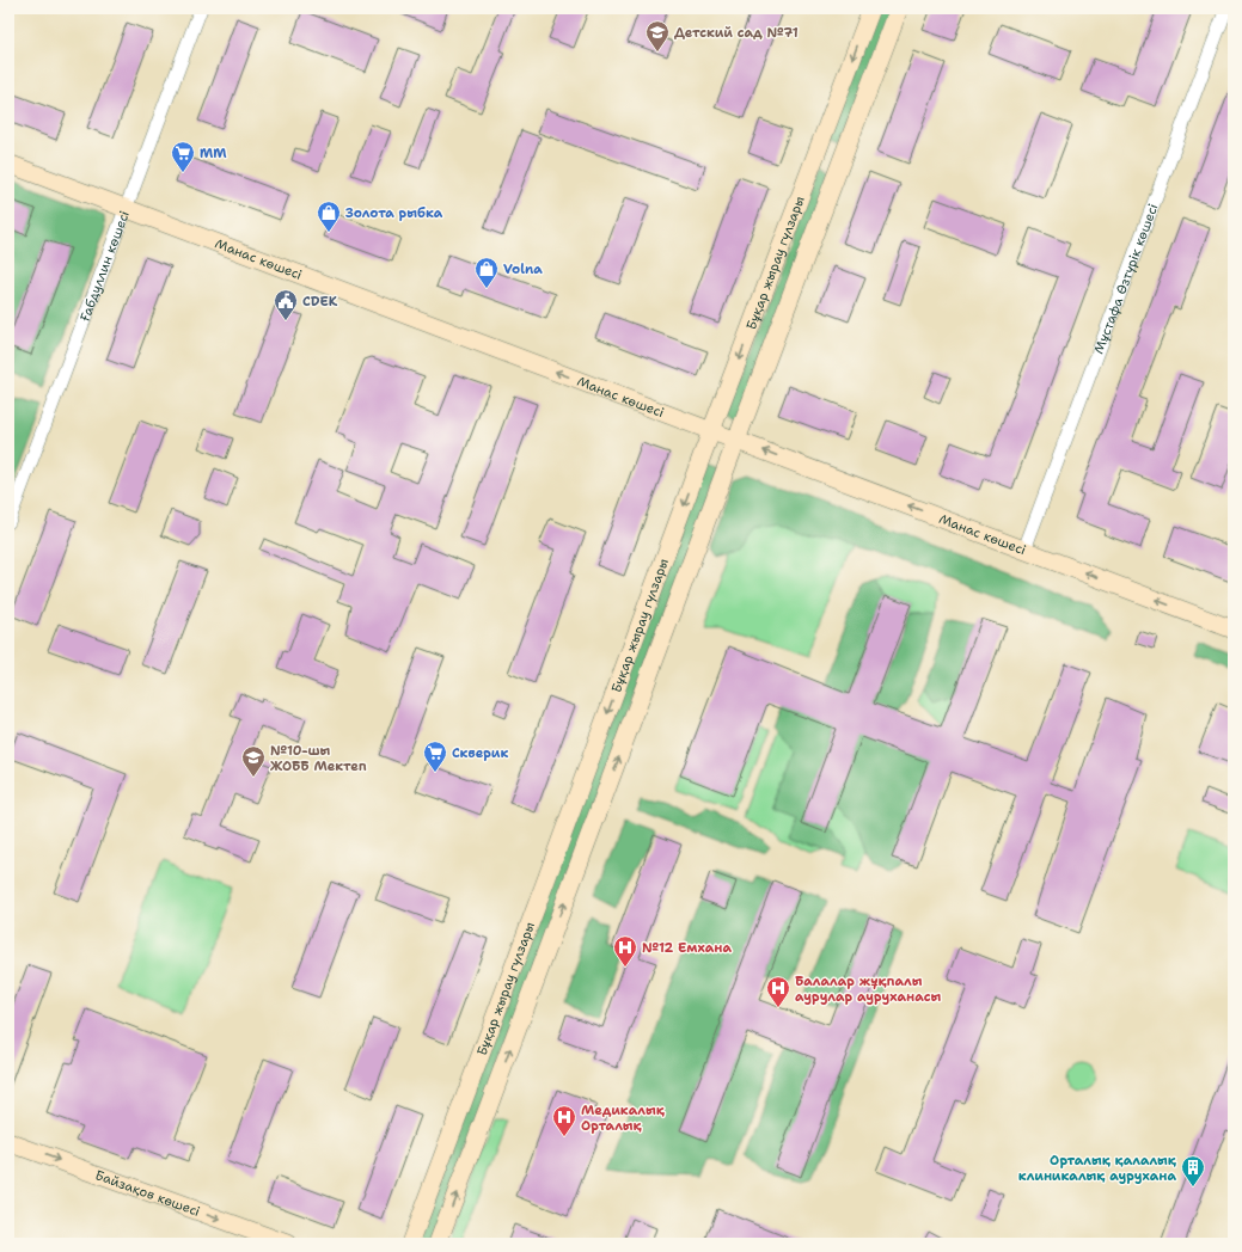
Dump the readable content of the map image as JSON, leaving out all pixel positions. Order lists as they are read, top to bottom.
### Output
{
  "streets": {
    "street": [
      "Манас көшесі",
      "Бұқар жырау гүлзары",
      "Ғабдуллин көшесі",
      "Мұстафа Өзтүрік көшесі",
      "Байзақов көшесі"
    ]
  },
  "crossings": [
    ["Манас көшесі", "Бұқар жырау гүлзары"],
    ["Манас көшесі", "Ғабдуллин көшесі"],
    ["Манас көшесі", "Мұстафа Өзтүрік көшесі"]
  ],
  "one_way": ["Манас көшесі", "Байзақов көшесі"],
  "places": {
    "school or university": ["Детский сад №71", "№10-шы ЖОББ Мектеп"],
    "supermarket": ["MM", "Скверик"],
    "shop": ["Золота рыбка", "Volna"],
    "public building": ["CDEK"],
    "hospital": ["№12 Емхана", "Балалар жұқпалы аурулар ауруханасы", "Медикалық Орталық"],
    "building": ["Орталық қалалық клиникалық аурухана"]
  }
}
